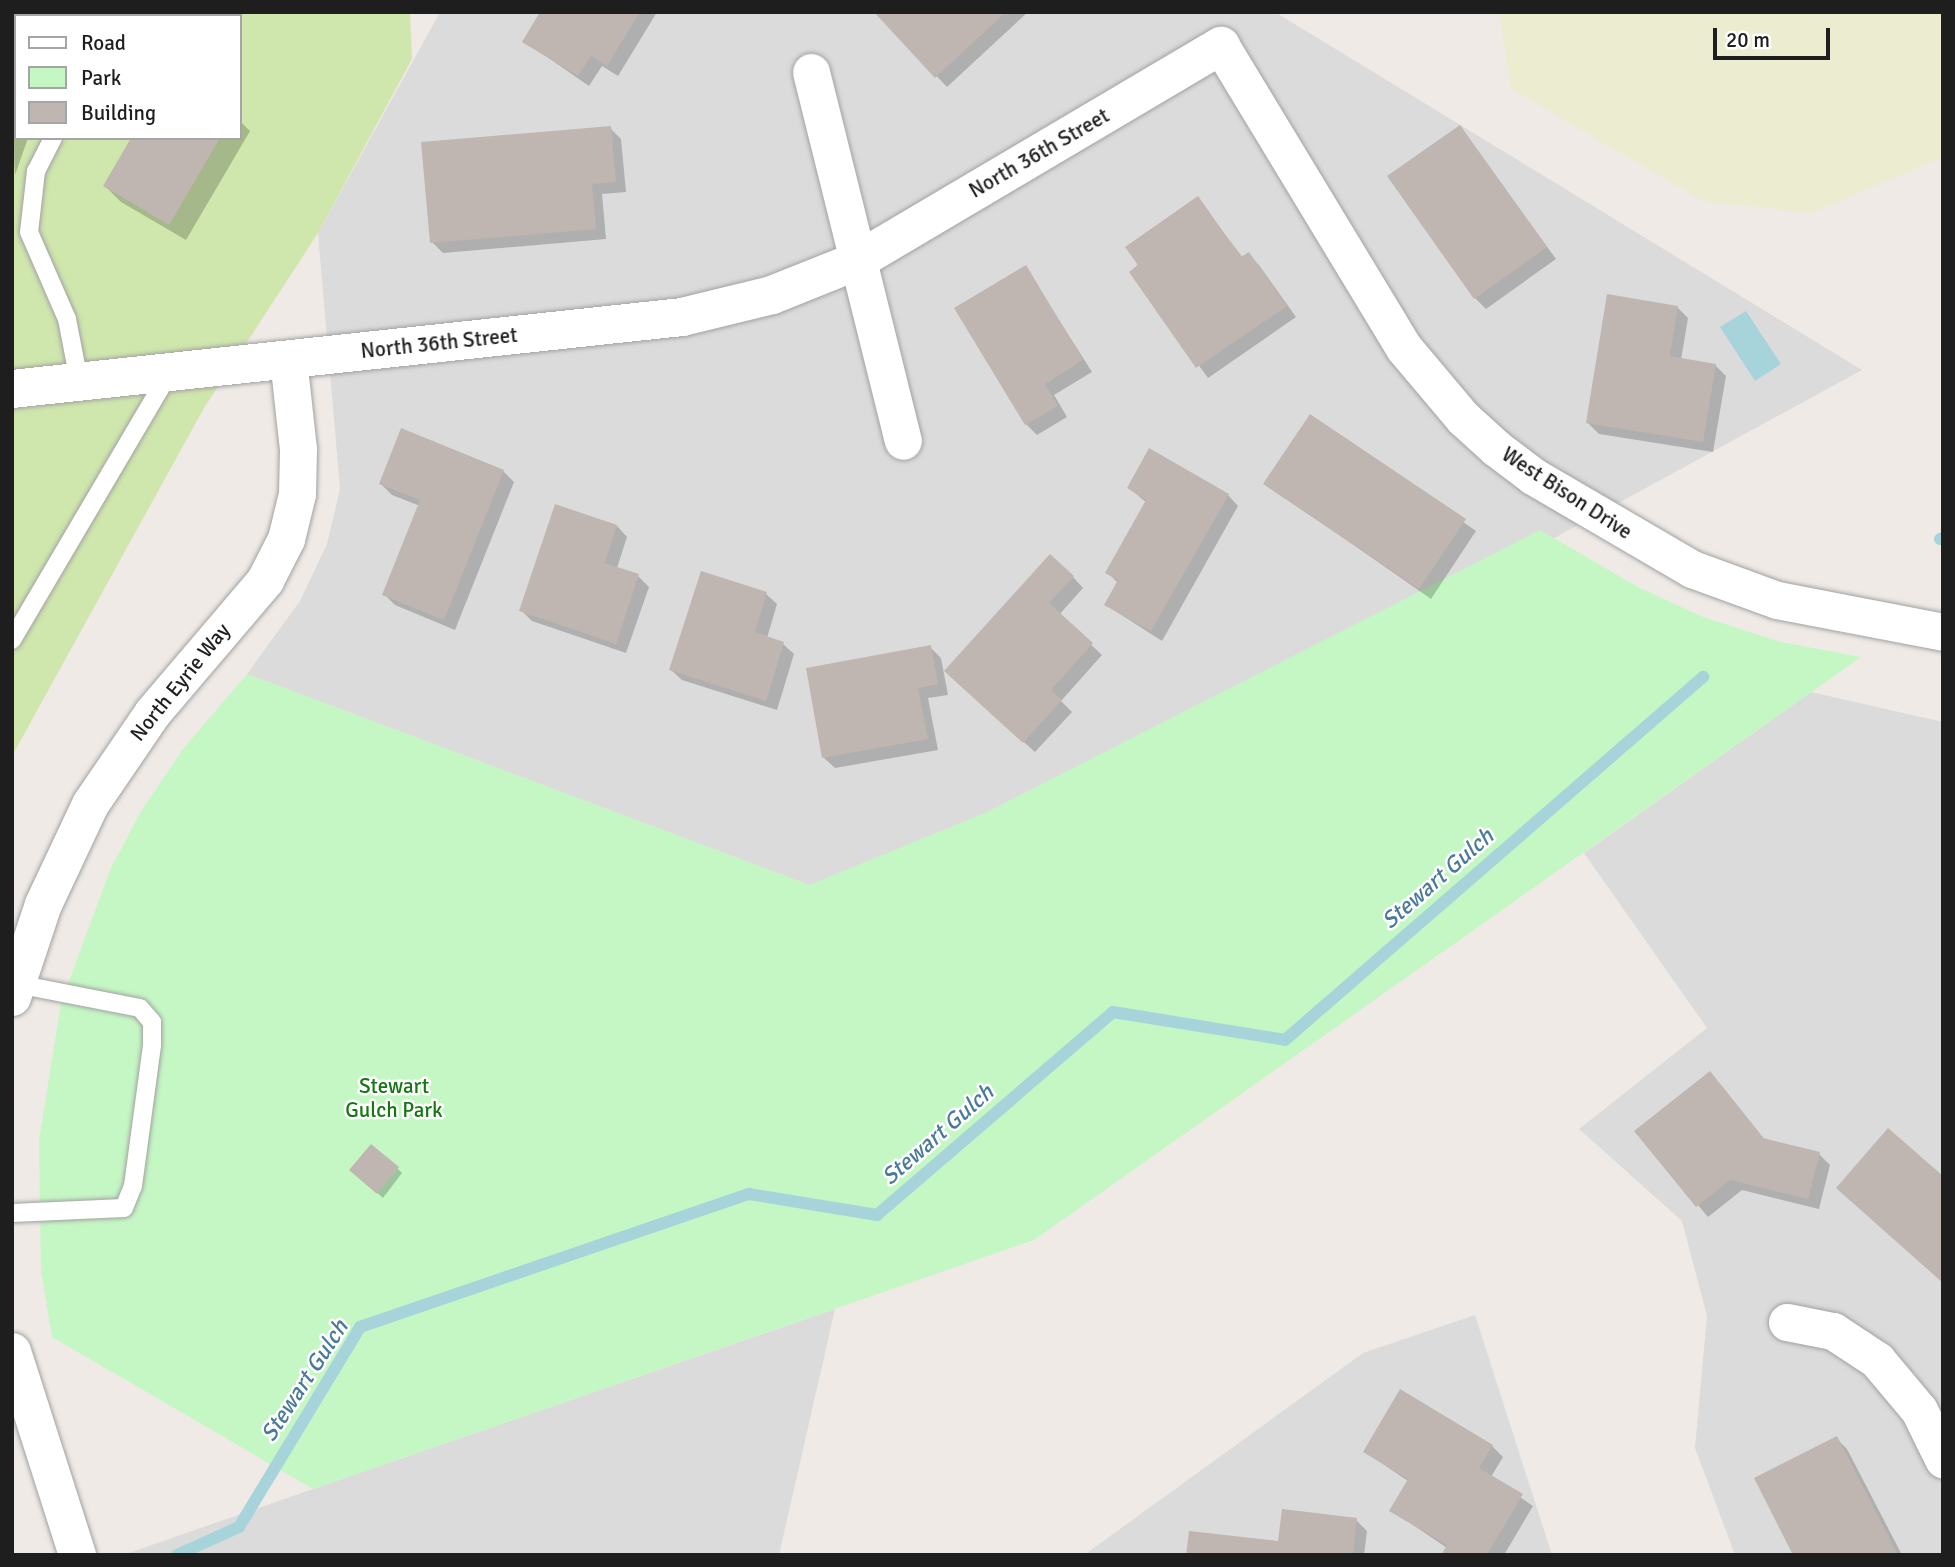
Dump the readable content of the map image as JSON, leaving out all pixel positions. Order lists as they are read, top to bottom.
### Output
{
  "streets": {
    "street": ["North 36th Street", "West Bison Drive", "North Eyrie Way"]
  },
  "crossings": [
    ["North 36th Street", "West Bison Drive"],
    ["North 36th Street", "North Eyrie Way"]
  ],
  "water": ["Stewart Gulch"],
  "parks": ["Stewart Gulch Park"],
  "legend": ["Road", "Park", "Building"],
  "scale_bar": "20 m"
}
